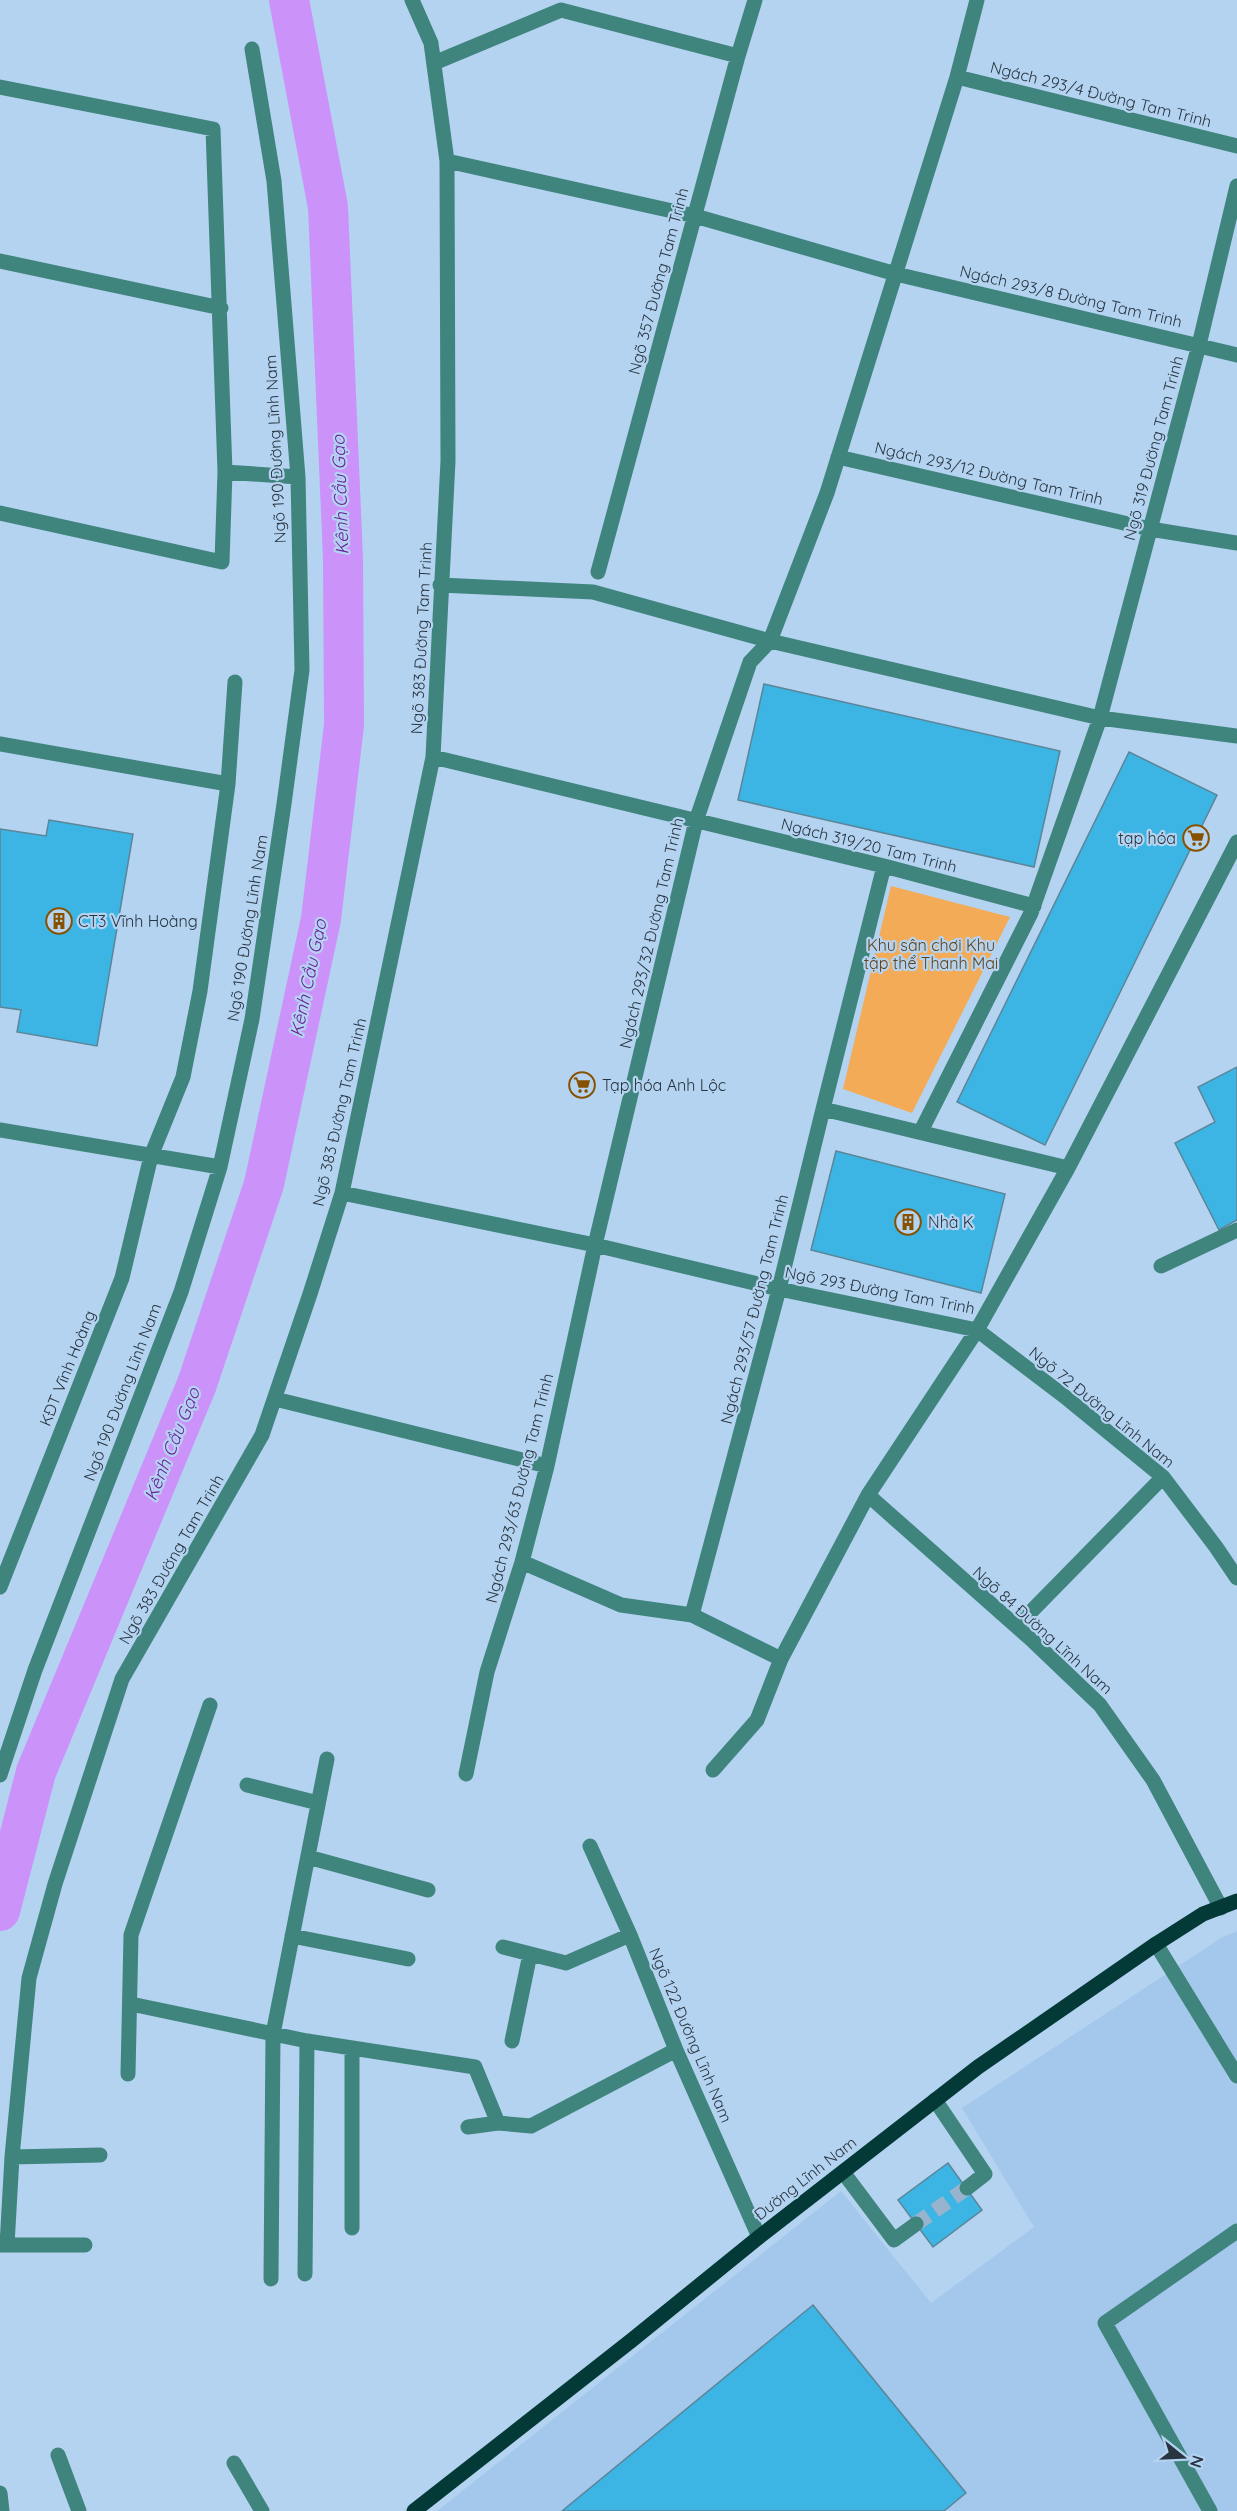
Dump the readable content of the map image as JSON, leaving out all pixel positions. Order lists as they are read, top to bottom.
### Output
{
  "streets": {
    "main road": ["Đường Lĩnh Nam"],
    "street": [
      "Ngách 293/4 Đường Tam Trinh",
      "Ngõ 357 Đường Tam Trinh",
      "Ngách 293/8 Đường Tam Trinh",
      "Ngõ 319 Đường Tam Trinh",
      "Ngõ 190 Đường Lĩnh Nam",
      "Ngách 293/12 Đường Tam Trinh",
      "Ngõ 383 Đường Tam Trinh",
      "Ngách 319/20 Tam Trinh",
      "Ngách 293/32 Đường Tam Trinh",
      "Ngõ 293 Đường Tam Trinh",
      "Ngách 293/57 Đường Tam Trinh",
      "KĐT Vĩnh Hoàng",
      "Ngõ 72 Đường Lĩnh Nam",
      "Ngách 293/63 Đường Tam Trinh",
      "Ngõ 84 Đường Lĩnh Nam",
      "Ngõ 122 Đường Lĩnh Nam"
    ]
  },
  "crossings": [
    ["Ngõ 357 Đường Tam Trinh", "Ngách 293/8 Đường Tam Trinh"],
    ["Ngách 293/8 Đường Tam Trinh", "Ngõ 319 Đường Tam Trinh"],
    ["Ngách 293/8 Đường Tam Trinh", "Ngõ 383 Đường Tam Trinh"],
    ["Ngõ 319 Đường Tam Trinh", "Ngách 293/12 Đường Tam Trinh"],
    ["Ngõ 319 Đường Tam Trinh", "Ngách 319/20 Tam Trinh"],
    ["Ngõ 383 Đường Tam Trinh", "Ngách 319/20 Tam Trinh"],
    ["Ngõ 383 Đường Tam Trinh", "Ngõ 293 Đường Tam Trinh"],
    ["Ngách 319/20 Tam Trinh", "Ngách 293/32 Đường Tam Trinh"],
    ["Ngách 319/20 Tam Trinh", "Ngách 293/57 Đường Tam Trinh"],
    ["Ngách 293/32 Đường Tam Trinh", "Ngõ 293 Đường Tam Trinh"],
    ["Ngách 293/32 Đường Tam Trinh", "Ngách 293/63 Đường Tam Trinh"],
    ["Ngõ 293 Đường Tam Trinh", "Ngách 293/57 Đường Tam Trinh"],
    ["Ngõ 293 Đường Tam Trinh", "Ngõ 72 Đường Lĩnh Nam"],
    ["Ngõ 293 Đường Tam Trinh", "Ngách 293/63 Đường Tam Trinh"],
    ["Ngõ 84 Đường Lĩnh Nam", "Đường Lĩnh Nam"],
    ["Ngõ 122 Đường Lĩnh Nam", "Đường Lĩnh Nam"]
  ],
  "water": ["Kênh Cầu Gạo"],
  "parks": ["Khu sân chơi Khu tập thể Thanh Mai"],
  "places": {
    "supermarket": ["tạp hóa", "Tạp hóa Anh Lộc"],
    "building": ["CT3 Vĩnh Hoàng", "Nhà K"]
  },
  "north": "right"
}
